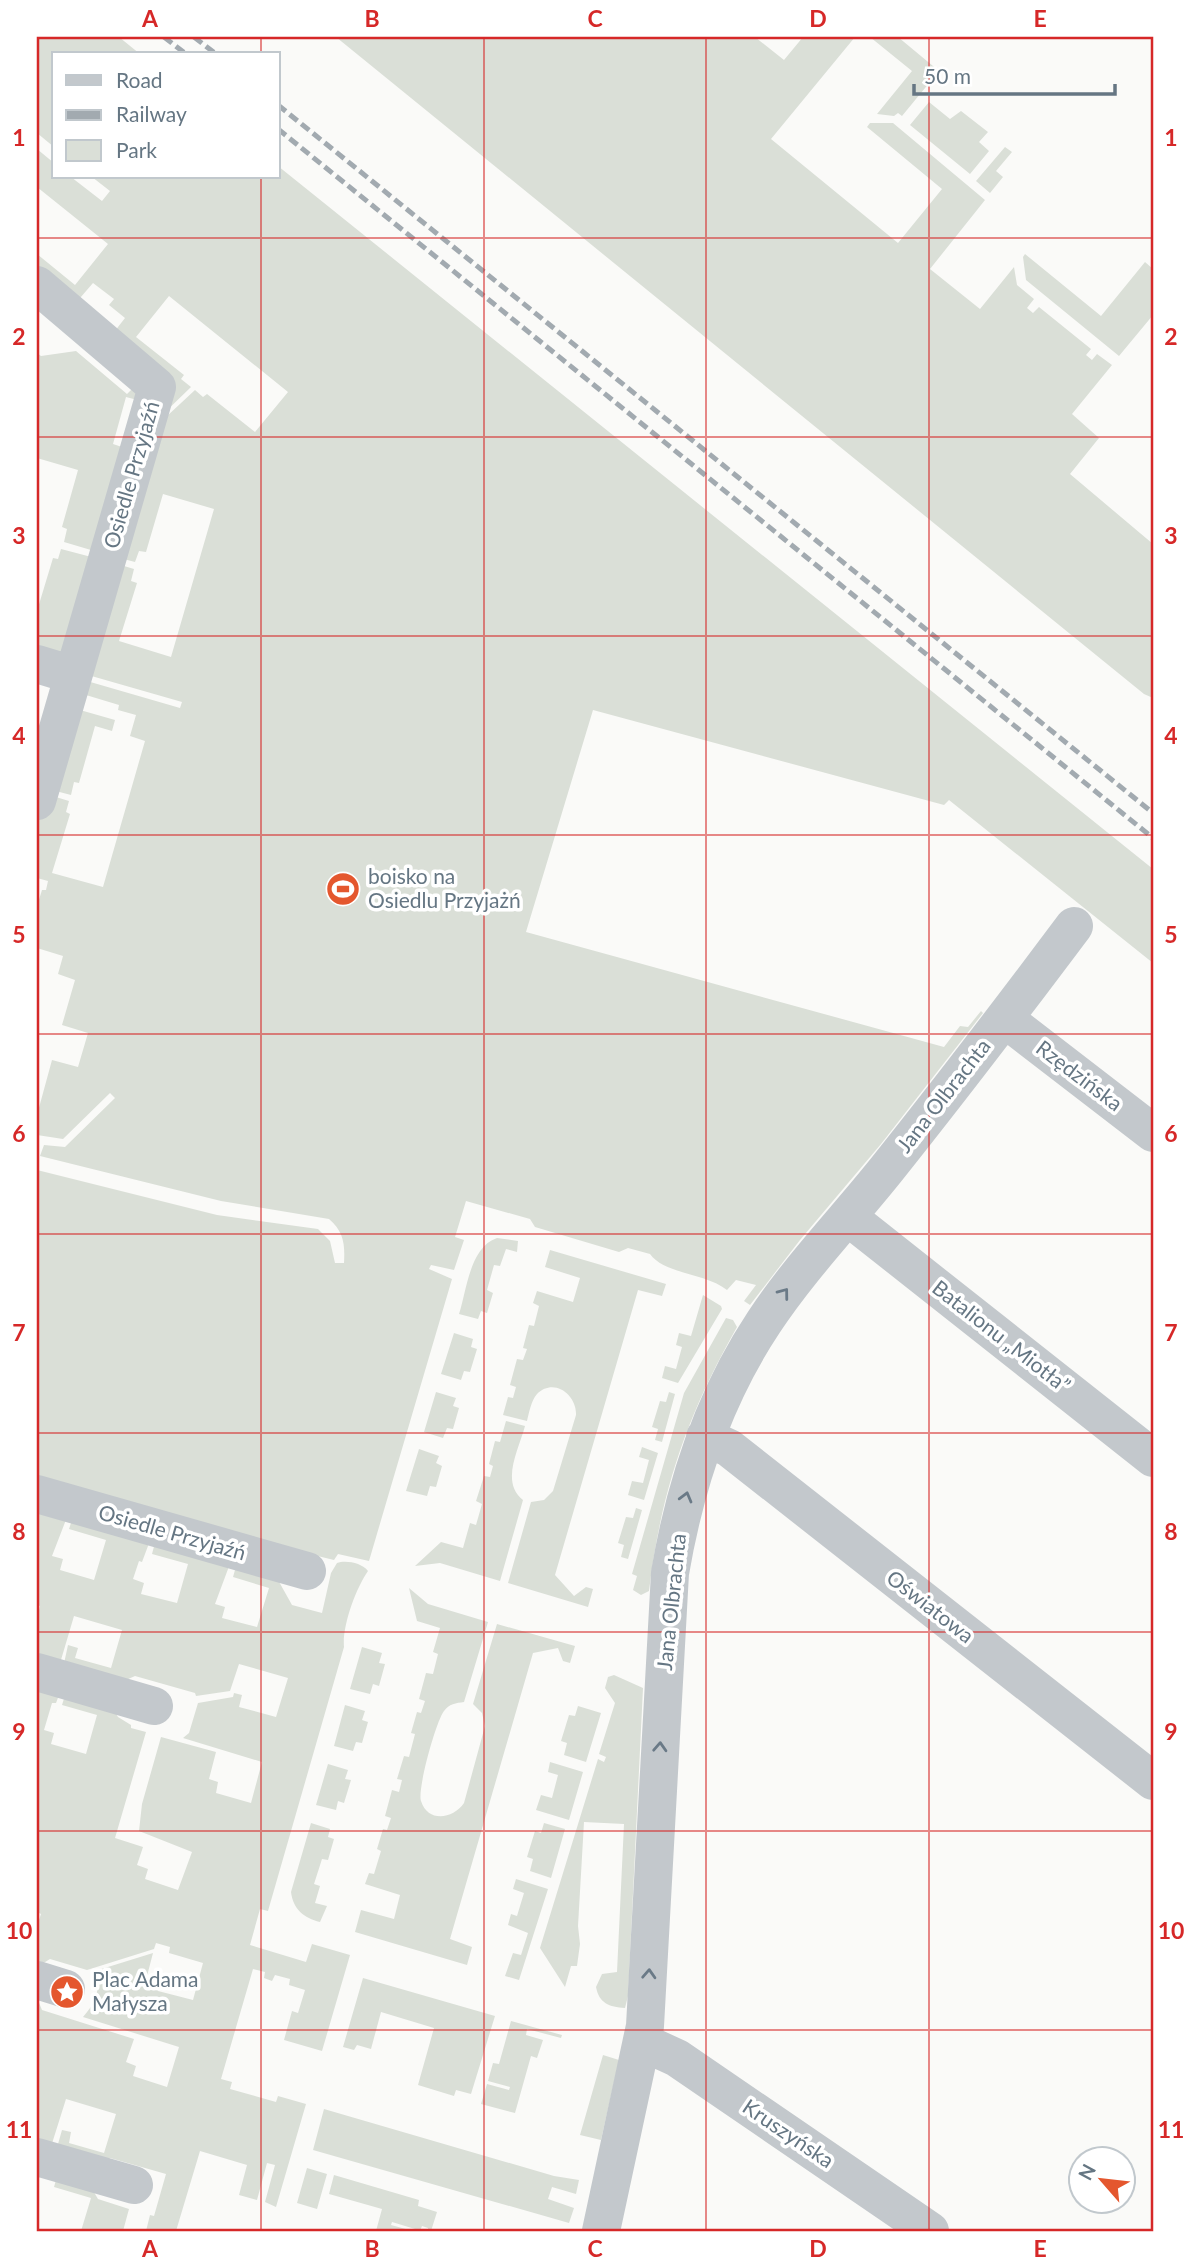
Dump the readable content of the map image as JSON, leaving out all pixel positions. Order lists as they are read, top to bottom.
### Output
{
  "streets": {
    "street": [
      "Osiedle Przyjaźń",
      "Rzędzińska",
      "Jana Olbrachta",
      "Batalionu „Miotła”",
      "Oświatowa",
      "Kruszyńska"
    ]
  },
  "crossings": [
    ["Rzędzińska", "Jana Olbrachta"],
    ["Jana Olbrachta", "Batalionu „Miotła”"],
    ["Jana Olbrachta", "Oświatowa"],
    ["Jana Olbrachta", "Kruszyńska"]
  ],
  "one_way": ["Jana Olbrachta"],
  "places": {
    "sports": ["boisko na Osiedlu Przyjażń"],
    "place": ["Plac Adama Małysza"]
  },
  "legend": ["Road", "Railway", "Park"],
  "scale_bar": "50 m",
  "north": "top left",
  "grid": {
    "columns": [
      "A",
      "B",
      "C",
      "D",
      "E"
    ],
    "rows": [
      "1",
      "2",
      "3",
      "4",
      "5",
      "6",
      "7",
      "8",
      "9",
      "10",
      "11"
    ]
  }
}
